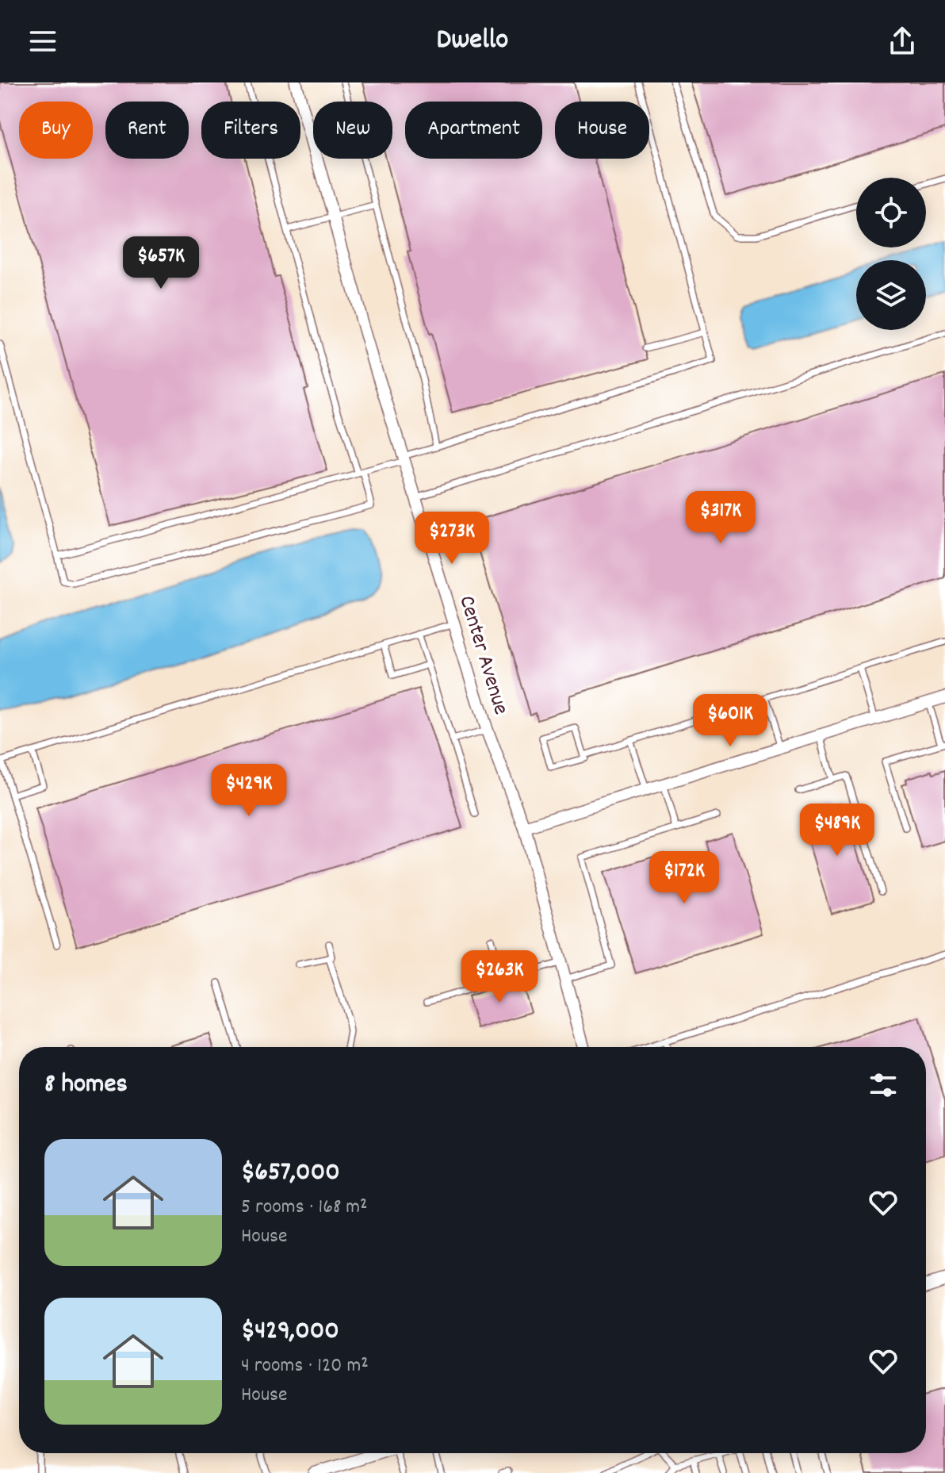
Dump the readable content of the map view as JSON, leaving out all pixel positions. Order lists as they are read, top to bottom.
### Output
{
  "streets": {
    "street": ["Center Avenue"]
  },
  "page": {
    "header": "Dwello",
    "chip": [
      "Buy",
      "Rent",
      "Filters",
      "New",
      "Apartment",
      "House"
    ],
    "price": [
      "$657K",
      "$317K",
      "$273K",
      "$601K",
      "$429K",
      "$489K",
      "$172K",
      "$263K"
    ],
    "heading": "8 homes",
    "list": [
      {
        "name": "$657,000",
        "note": "5 rooms · 168 m² · House"
      },
      {
        "name": "$429,000",
        "note": "4 rooms · 120 m² · House"
      }
    ]
  }
}
